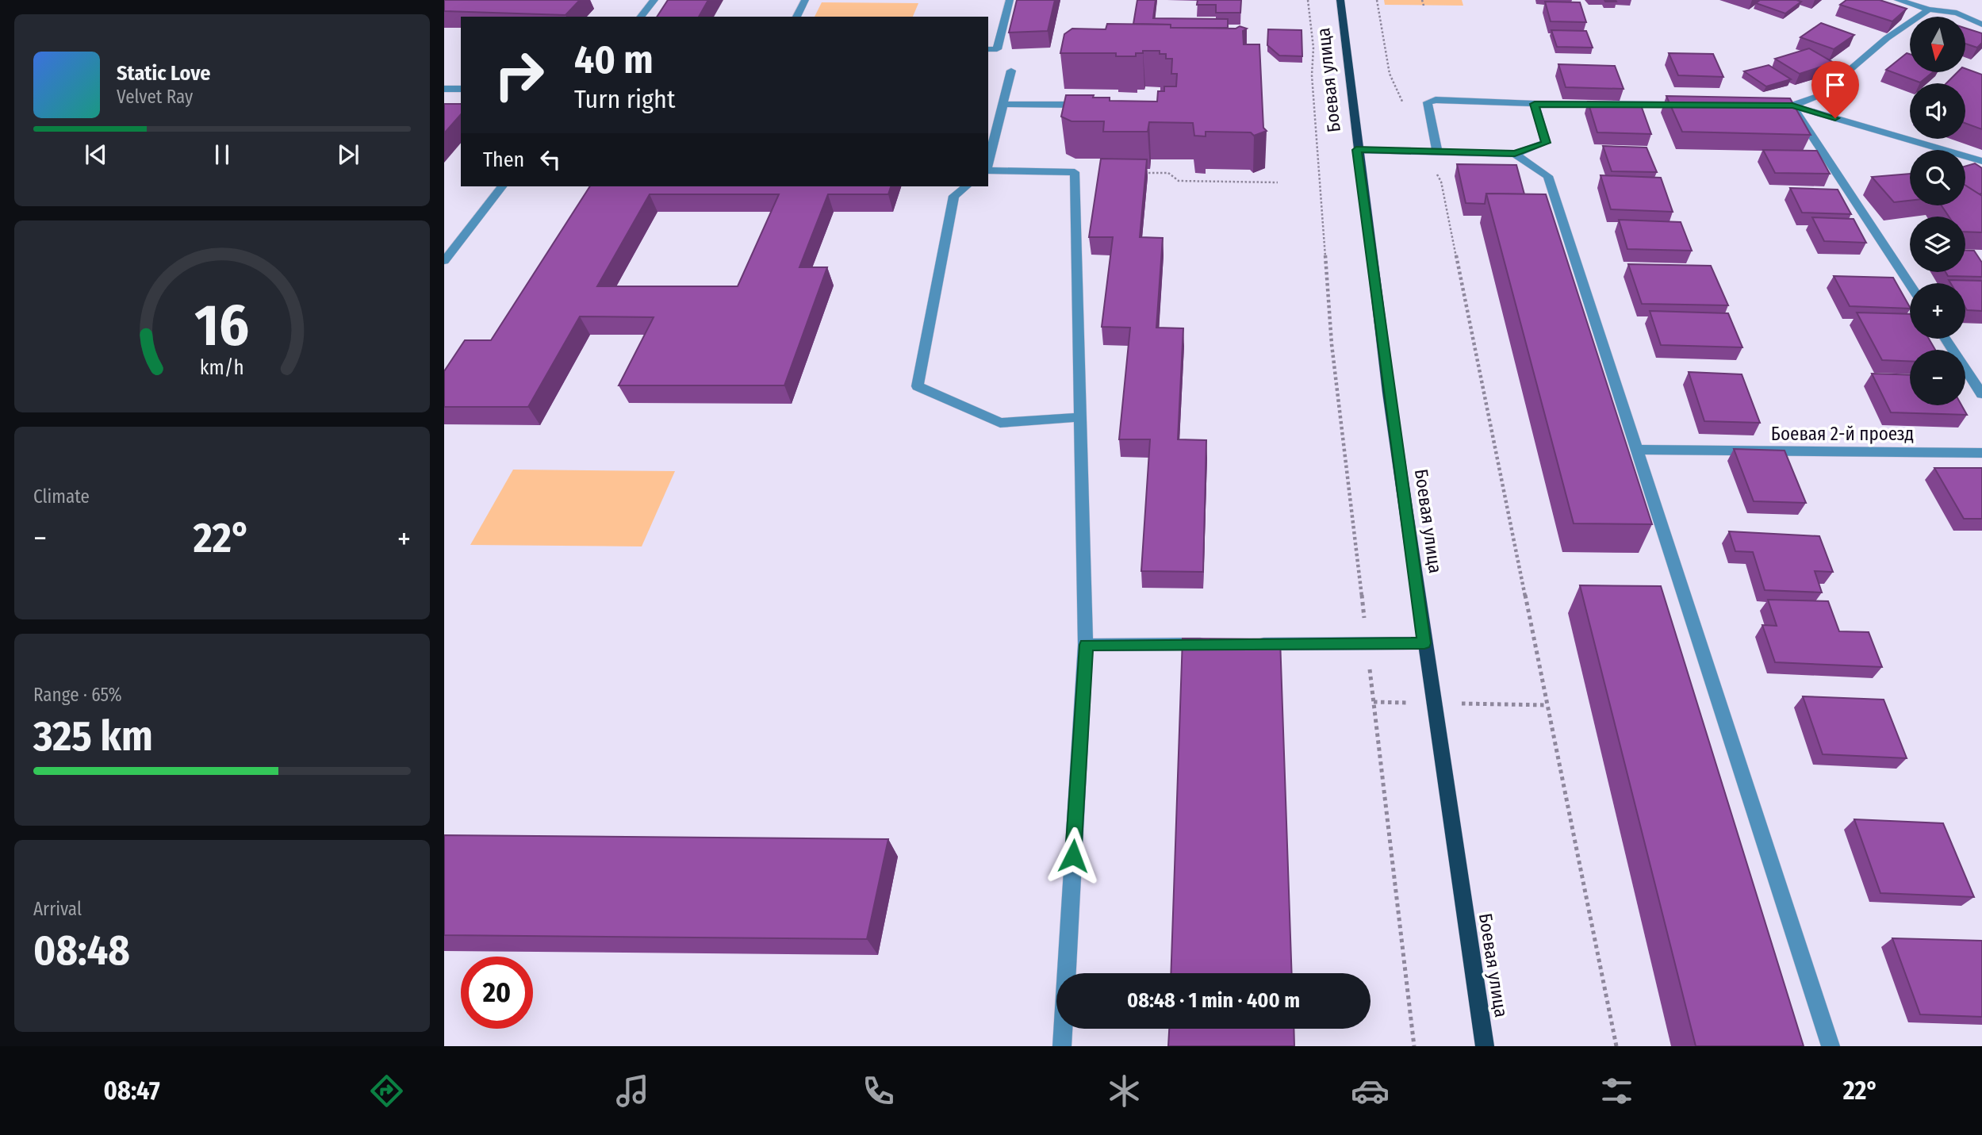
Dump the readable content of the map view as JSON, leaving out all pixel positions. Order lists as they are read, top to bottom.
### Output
{
  "streets": {
    "main road": ["Боевая улица"],
    "street": ["Боевая 2-й проезд"]
  },
  "north": "bottom",
  "page": {
    "map_buttons": ["+", "−"],
    "turn": ["40 m", "Turn right"],
    "song": ["Static Love", "Velvet Ray"],
    "then": "Then",
    "tile": [
      "Climate",
      ["Range · 65%", "325 km"],
      ["Arrival", "08:48"]
    ],
    "heat": ["−", "22°", "+"],
    "limit": "20",
    "trip": "08:48 · 1 min · 400 m",
    "tabs": ["08:47", "22°"],
    "gauge": ["16", "km/h"]
  }
}
